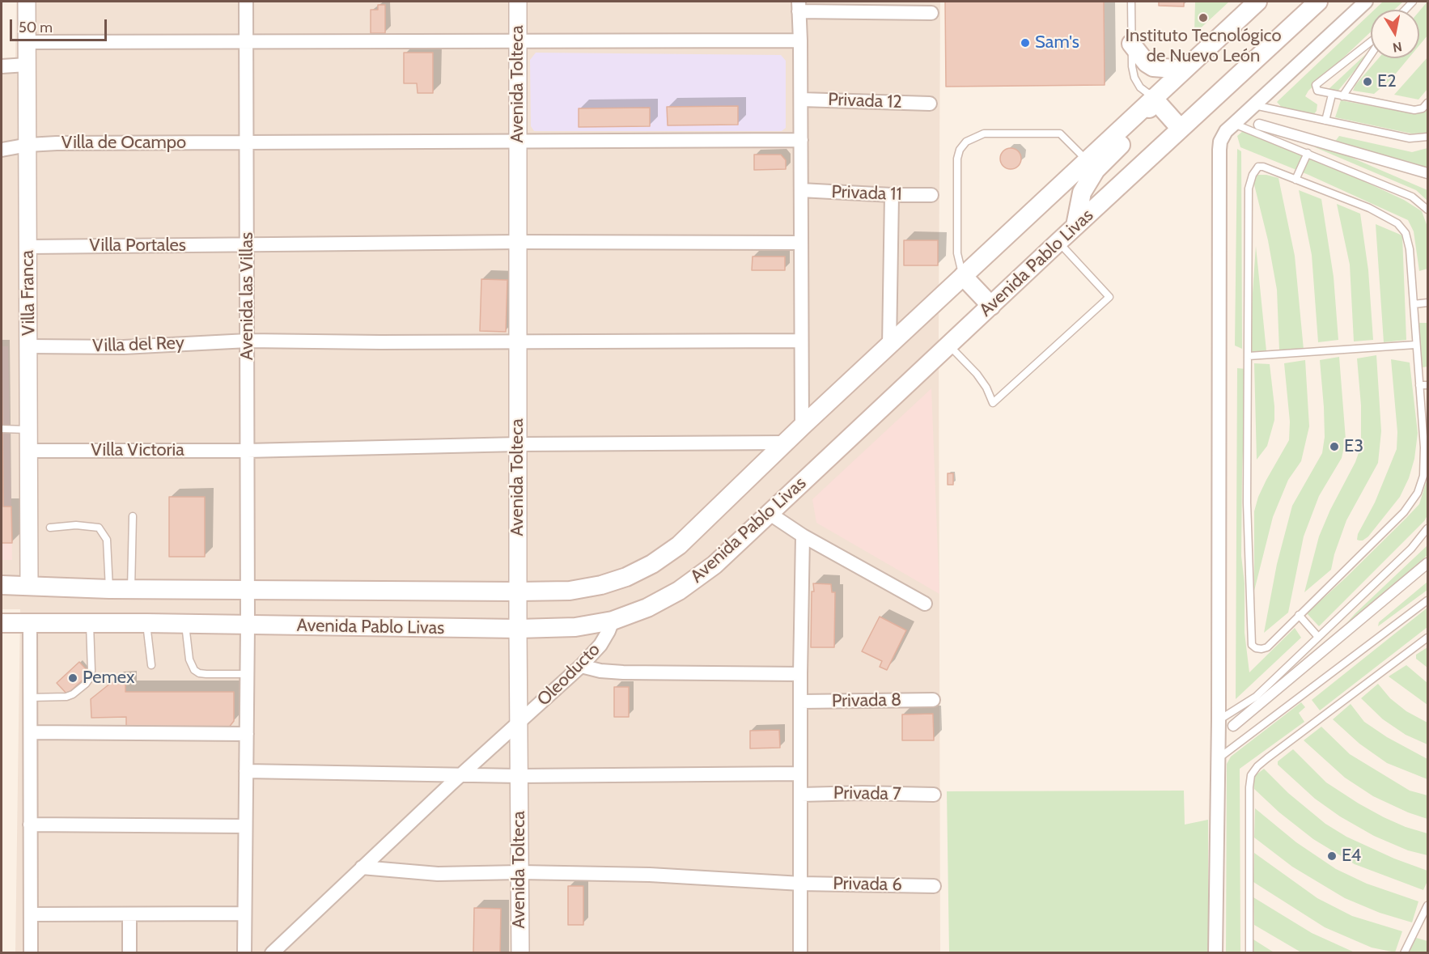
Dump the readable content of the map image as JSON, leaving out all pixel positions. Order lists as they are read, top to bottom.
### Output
{
  "streets": {
    "main road": ["Avenida Pablo Livas"],
    "street": [
      "Avenida Tolteca",
      "Privada 12",
      "Villa de Ocampo",
      "Privada 11",
      "Villa Portales",
      "Villa Franca",
      "Avenida las Villas",
      "Villa del Rey",
      "Villa Victoria",
      "Oleoducto",
      "Privada 8",
      "Privada 7",
      "Privada 6"
    ]
  },
  "crossings": [
    ["Avenida Tolteca", "Villa de Ocampo"],
    ["Avenida Tolteca", "Villa Portales"],
    ["Avenida Tolteca", "Avenida Pablo Livas"],
    ["Avenida Tolteca", "Villa del Rey"],
    ["Avenida Tolteca", "Villa Victoria"],
    ["Avenida Tolteca", "Oleoducto"],
    ["Avenida Tolteca", "Privada 6"],
    ["Villa de Ocampo", "Villa Franca"],
    ["Villa de Ocampo", "Avenida las Villas"],
    ["Villa Portales", "Villa Franca"],
    ["Villa Portales", "Avenida las Villas"],
    ["Avenida Pablo Livas", "Villa Franca"],
    ["Avenida Pablo Livas", "Avenida las Villas"],
    ["Avenida Pablo Livas", "Villa Victoria"],
    ["Avenida Pablo Livas", "Oleoducto"],
    ["Villa Franca", "Villa del Rey"],
    ["Villa Franca", "Villa Victoria"],
    ["Avenida las Villas", "Villa del Rey"],
    ["Avenida las Villas", "Villa Victoria"],
    ["Oleoducto", "Privada 6"]
  ],
  "places": [
    "Instituto Tecnológico de Nuevo León",
    "Sam's",
    "E2",
    "E3",
    "Pemex",
    "E4"
  ],
  "scale_bar": "50 m",
  "north": "bottom"
}
